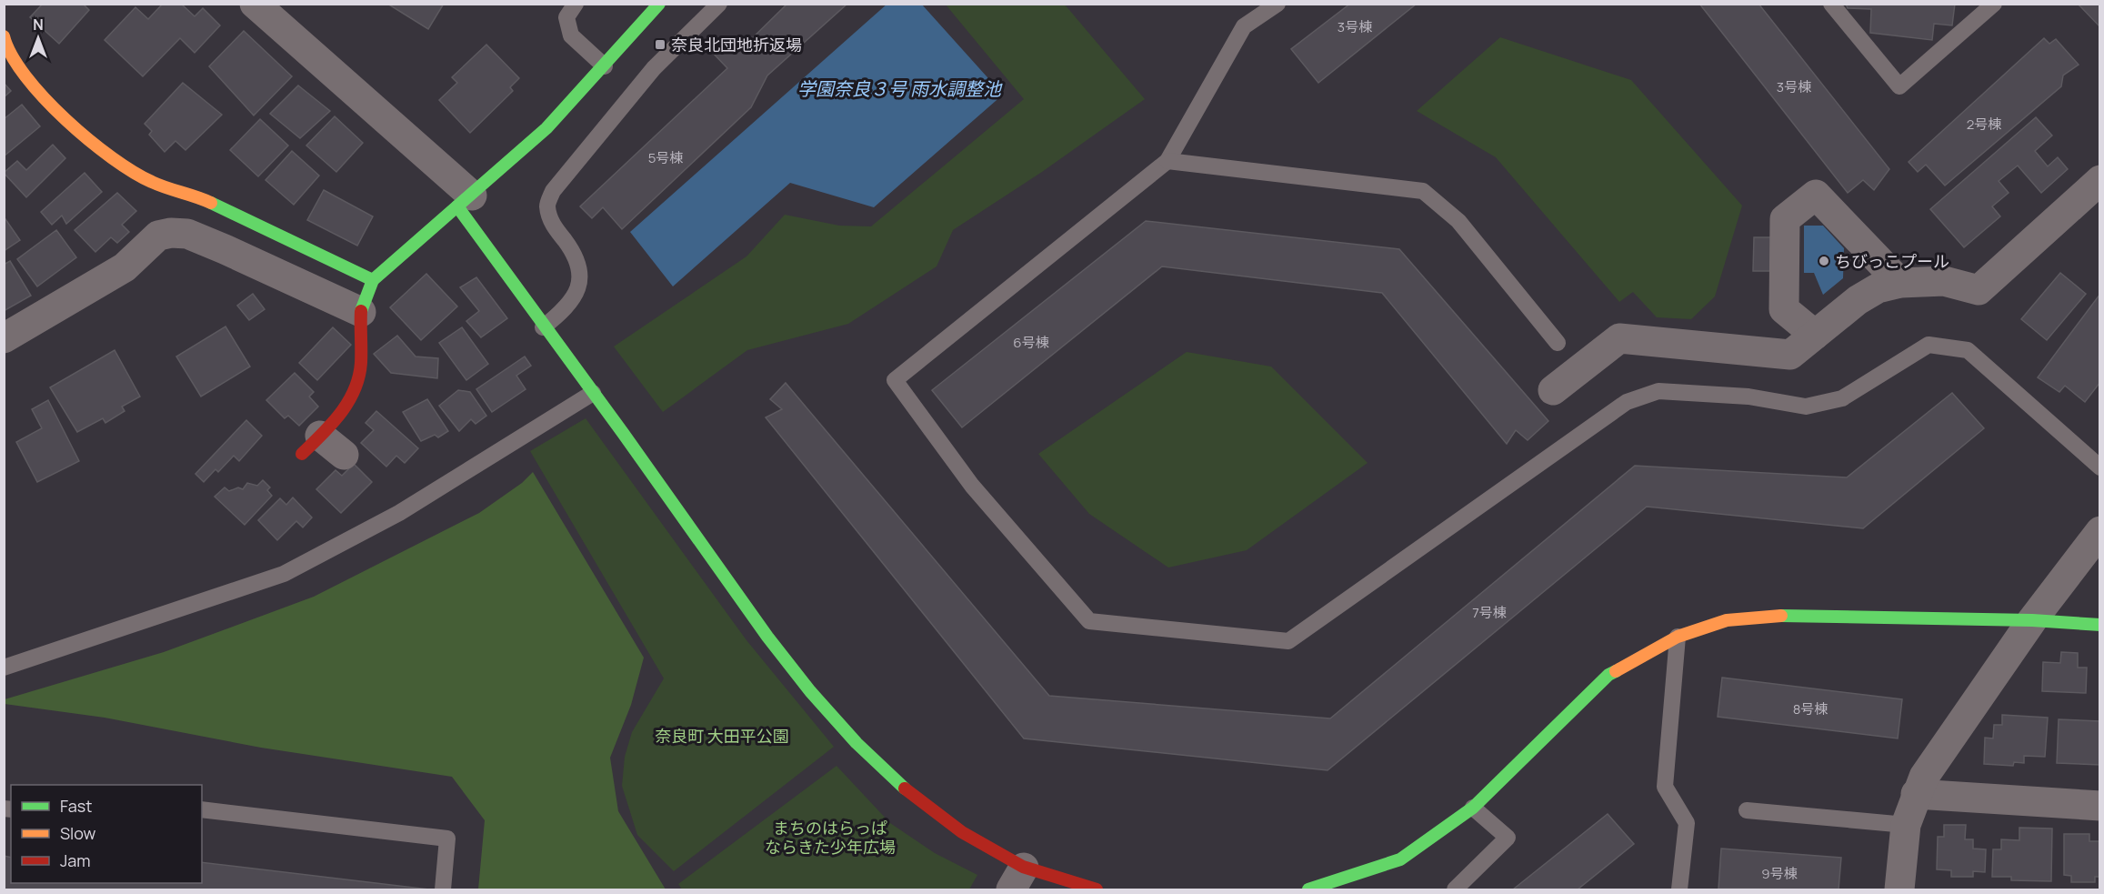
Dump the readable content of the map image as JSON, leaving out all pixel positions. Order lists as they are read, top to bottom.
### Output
{
  "water": ["学園奈良３号 雨水調整池"],
  "parks": ["奈良町 大田平公園", "まちのはらっぱ ならきた少年広場"],
  "places": {
    "transit": ["奈良北団地折返場"],
    "other": ["ちびっこプール"]
  },
  "house_numbers": [
    "3号棟",
    "3号棟",
    "2号棟",
    "5号棟",
    "6号棟",
    "7号棟",
    "8号棟",
    "9号棟"
  ],
  "legend": ["Fast", "Slow", "Jam"],
  "north": "top"
}
